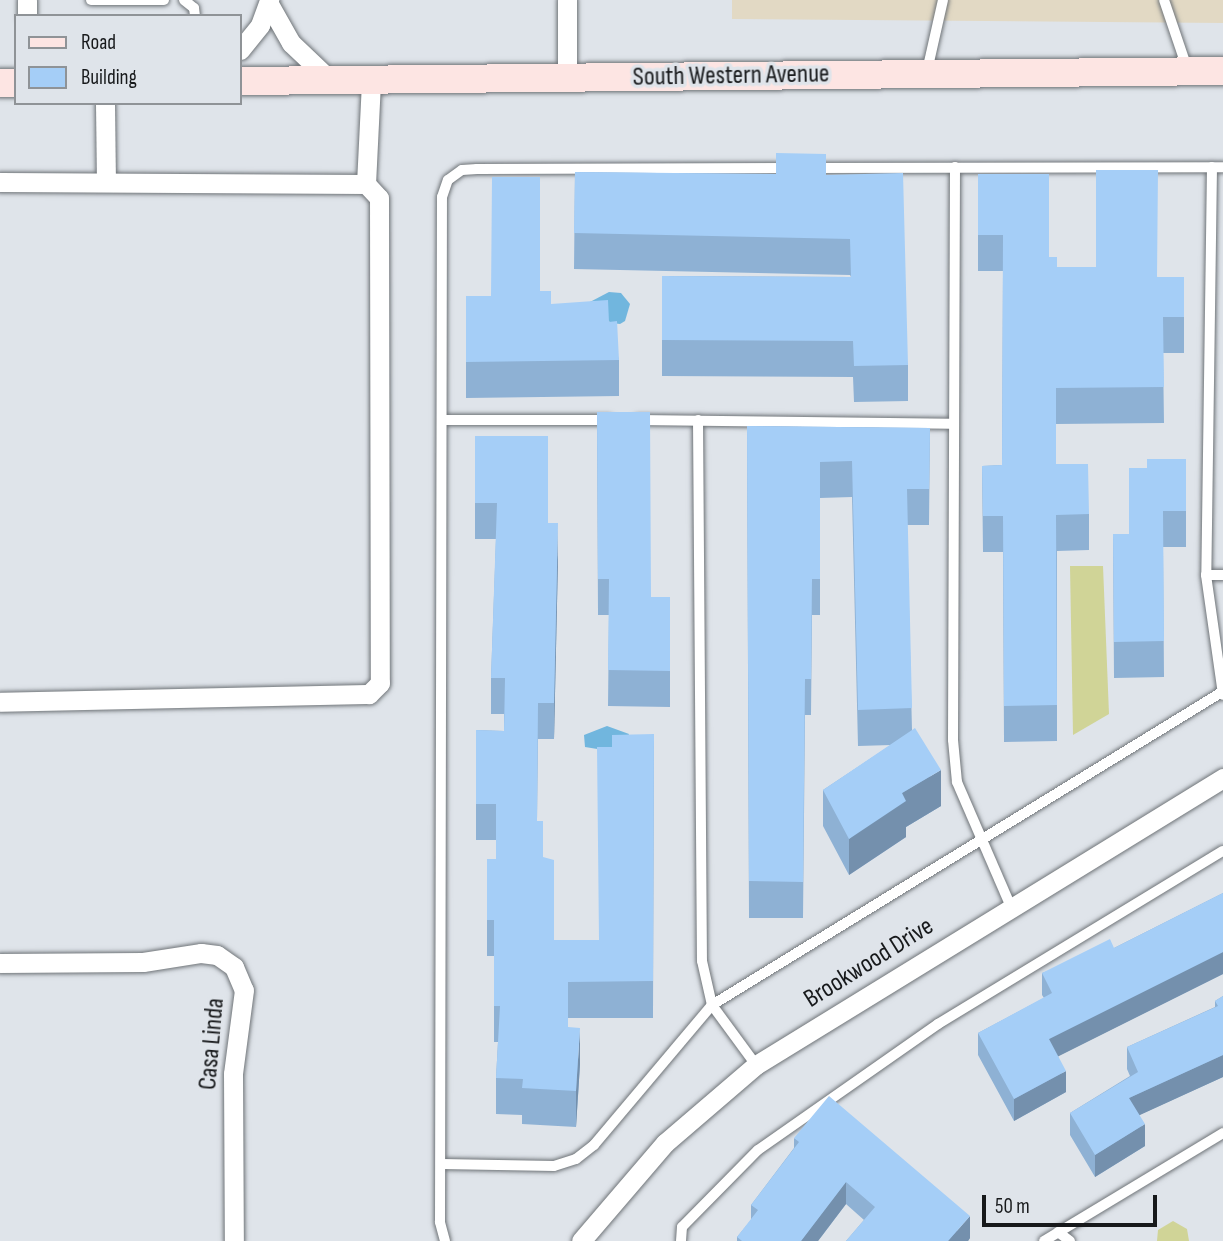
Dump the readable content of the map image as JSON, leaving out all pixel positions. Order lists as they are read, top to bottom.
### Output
{
  "streets": {
    "main road": ["South Western Avenue"],
    "street": ["Brookwood Drive", "Casa Linda"]
  },
  "legend": ["Road", "Building"],
  "scale_bar": "50 m"
}
